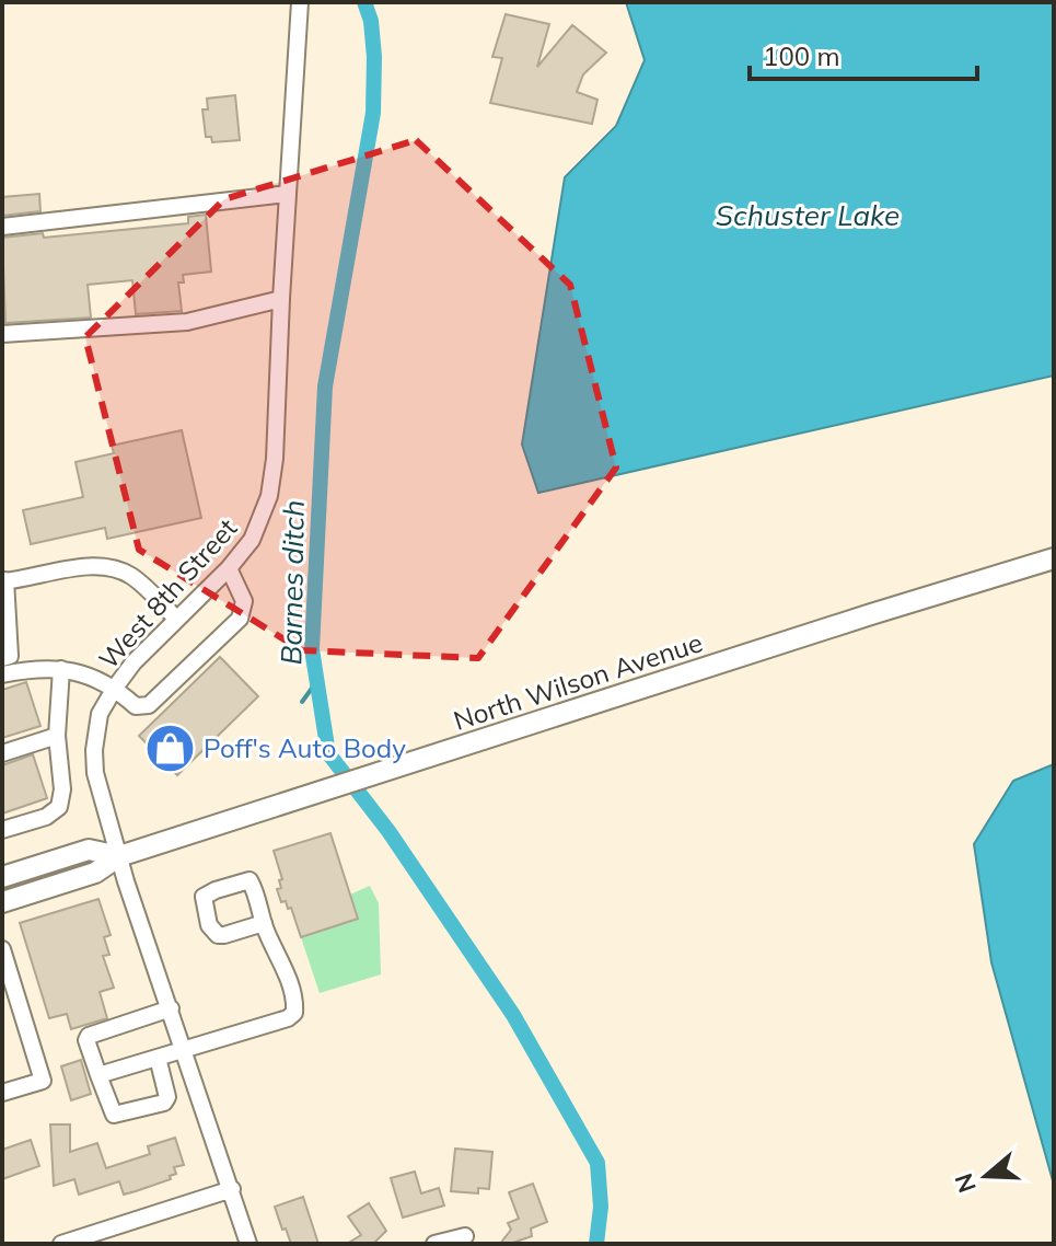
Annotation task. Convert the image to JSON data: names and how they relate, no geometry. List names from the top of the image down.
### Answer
{
  "streets": {
    "main road": ["North Wilson Avenue"],
    "street": ["West 8th Street"]
  },
  "crossings": [
    ["West 8th Street", "North Wilson Avenue"]
  ],
  "water": ["Schuster Lake", "Barnes ditch"],
  "places": {
    "shop": ["Poff's Auto Body"]
  },
  "scale_bar": "100 m",
  "north": "left"
}
